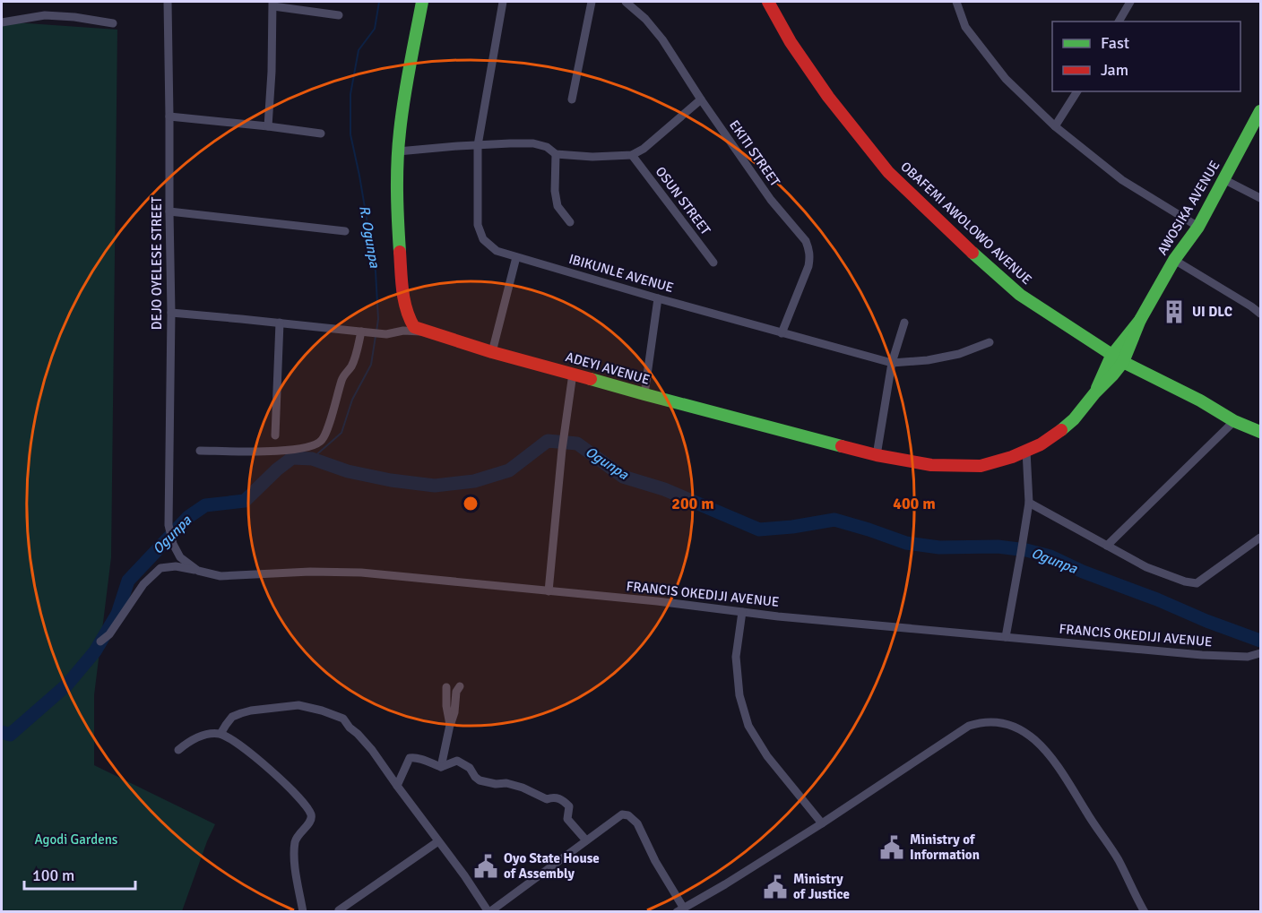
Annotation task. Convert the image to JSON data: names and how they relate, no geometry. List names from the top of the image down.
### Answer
{
  "streets": {
    "street": [
      "EKITI STREET",
      "OSUN STREET",
      "AWOSIKA AVENUE",
      "OBAFEMI AWOLOWO AVENUE",
      "DEJO OYELESE STREET",
      "IBIKUNLE AVENUE",
      "ADEYI AVENUE",
      "FRANCIS OKEDIJI AVENUE"
    ]
  },
  "crossings": [
    ["EKITI STREET", "IBIKUNLE AVENUE"],
    ["AWOSIKA AVENUE", "OBAFEMI AWOLOWO AVENUE"],
    ["AWOSIKA AVENUE", "ADEYI AVENUE"],
    ["OBAFEMI AWOLOWO AVENUE", "ADEYI AVENUE"],
    ["DEJO OYELESE STREET", "FRANCIS OKEDIJI AVENUE"]
  ],
  "water": ["R. Ogunpa", "Ogunpa"],
  "parks": ["Agodi Gardens"],
  "places": {
    "building": ["UI DLC"],
    "public building": ["Ministry of Information", "Oyo State House of Assembly", "Ministry of Justice"]
  },
  "legend": ["Fast", "Jam"],
  "scale_bar": "100 m",
  "rings": ["200 m", "400 m"]
}
